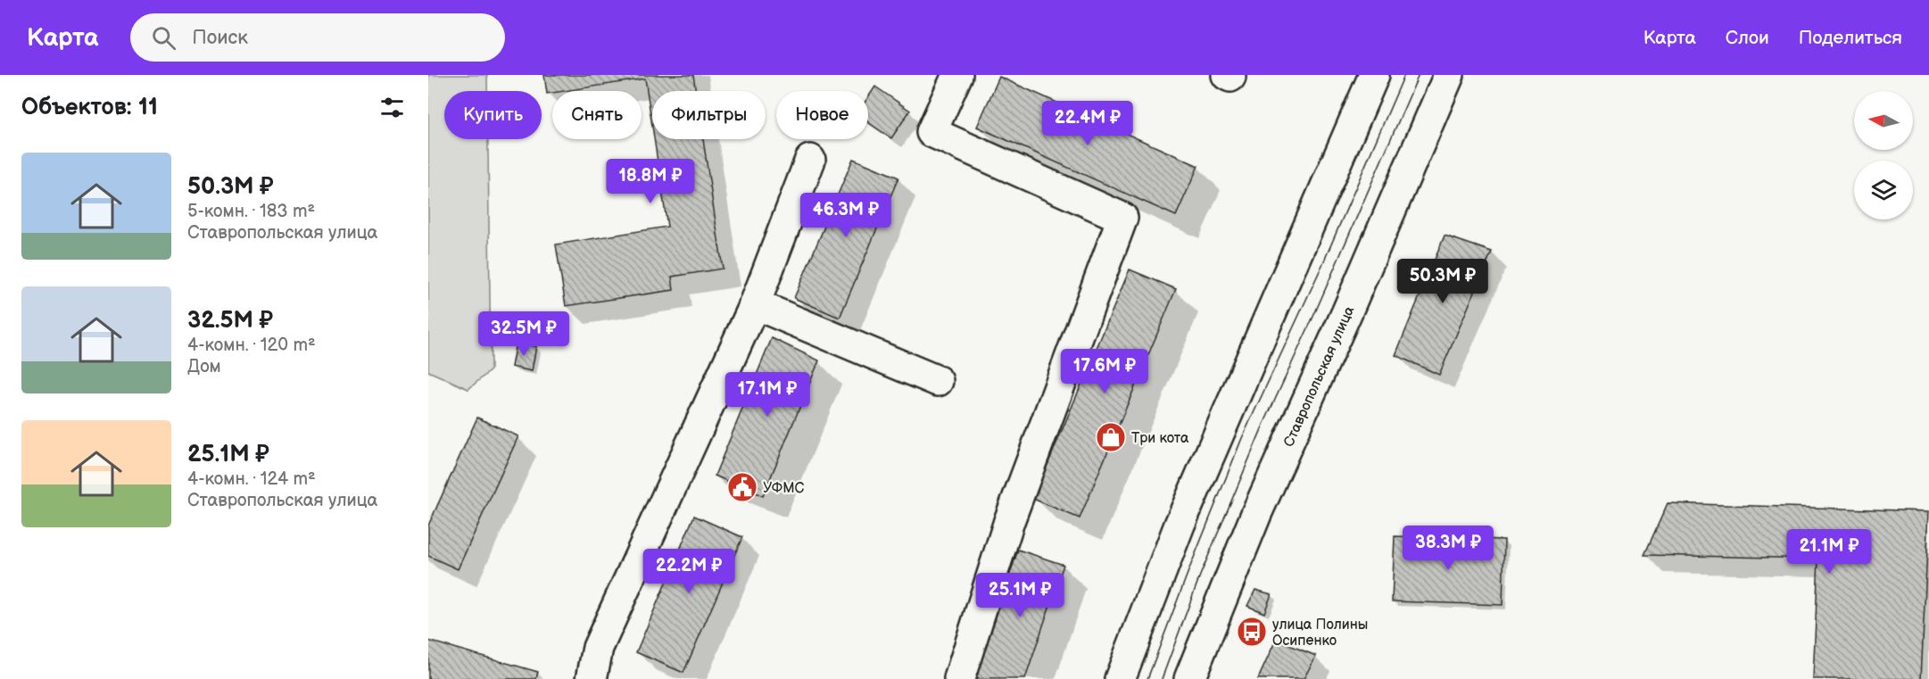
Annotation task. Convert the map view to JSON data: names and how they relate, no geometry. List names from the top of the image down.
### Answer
{
  "streets": {
    "main road": ["Ставропольская улица"]
  },
  "places": {
    "shop": ["Три кота"],
    "public building": ["УФМС"],
    "bus stop": ["улица Полины Осипенко"]
  },
  "north": "left",
  "page": {
    "header": "Карта",
    "search": "Поиск",
    "nav": ["Карта", "Слои", "Поделиться"],
    "heading": "Объектов: 11",
    "chip": [
      "Купить",
      "Снять",
      "Фильтры",
      "Новое"
    ],
    "price": [
      "22.4M ₽",
      "18.8M ₽",
      "46.3M ₽",
      "50.3M ₽",
      "32.5M ₽",
      "17.6M ₽",
      "17.1M ₽",
      "38.3M ₽",
      "21.1M ₽",
      "22.2M ₽",
      "25.1M ₽"
    ],
    "list": [
      {
        "name": "50.3M ₽",
        "note": "5-комн. · 183 m² · Ставропольская улица"
      },
      {
        "name": "32.5M ₽",
        "note": "4-комн. · 120 m² · Дом"
      },
      {
        "name": "25.1M ₽",
        "note": "4-комн. · 124 m² · Ставропольская улица"
      }
    ]
  }
}
